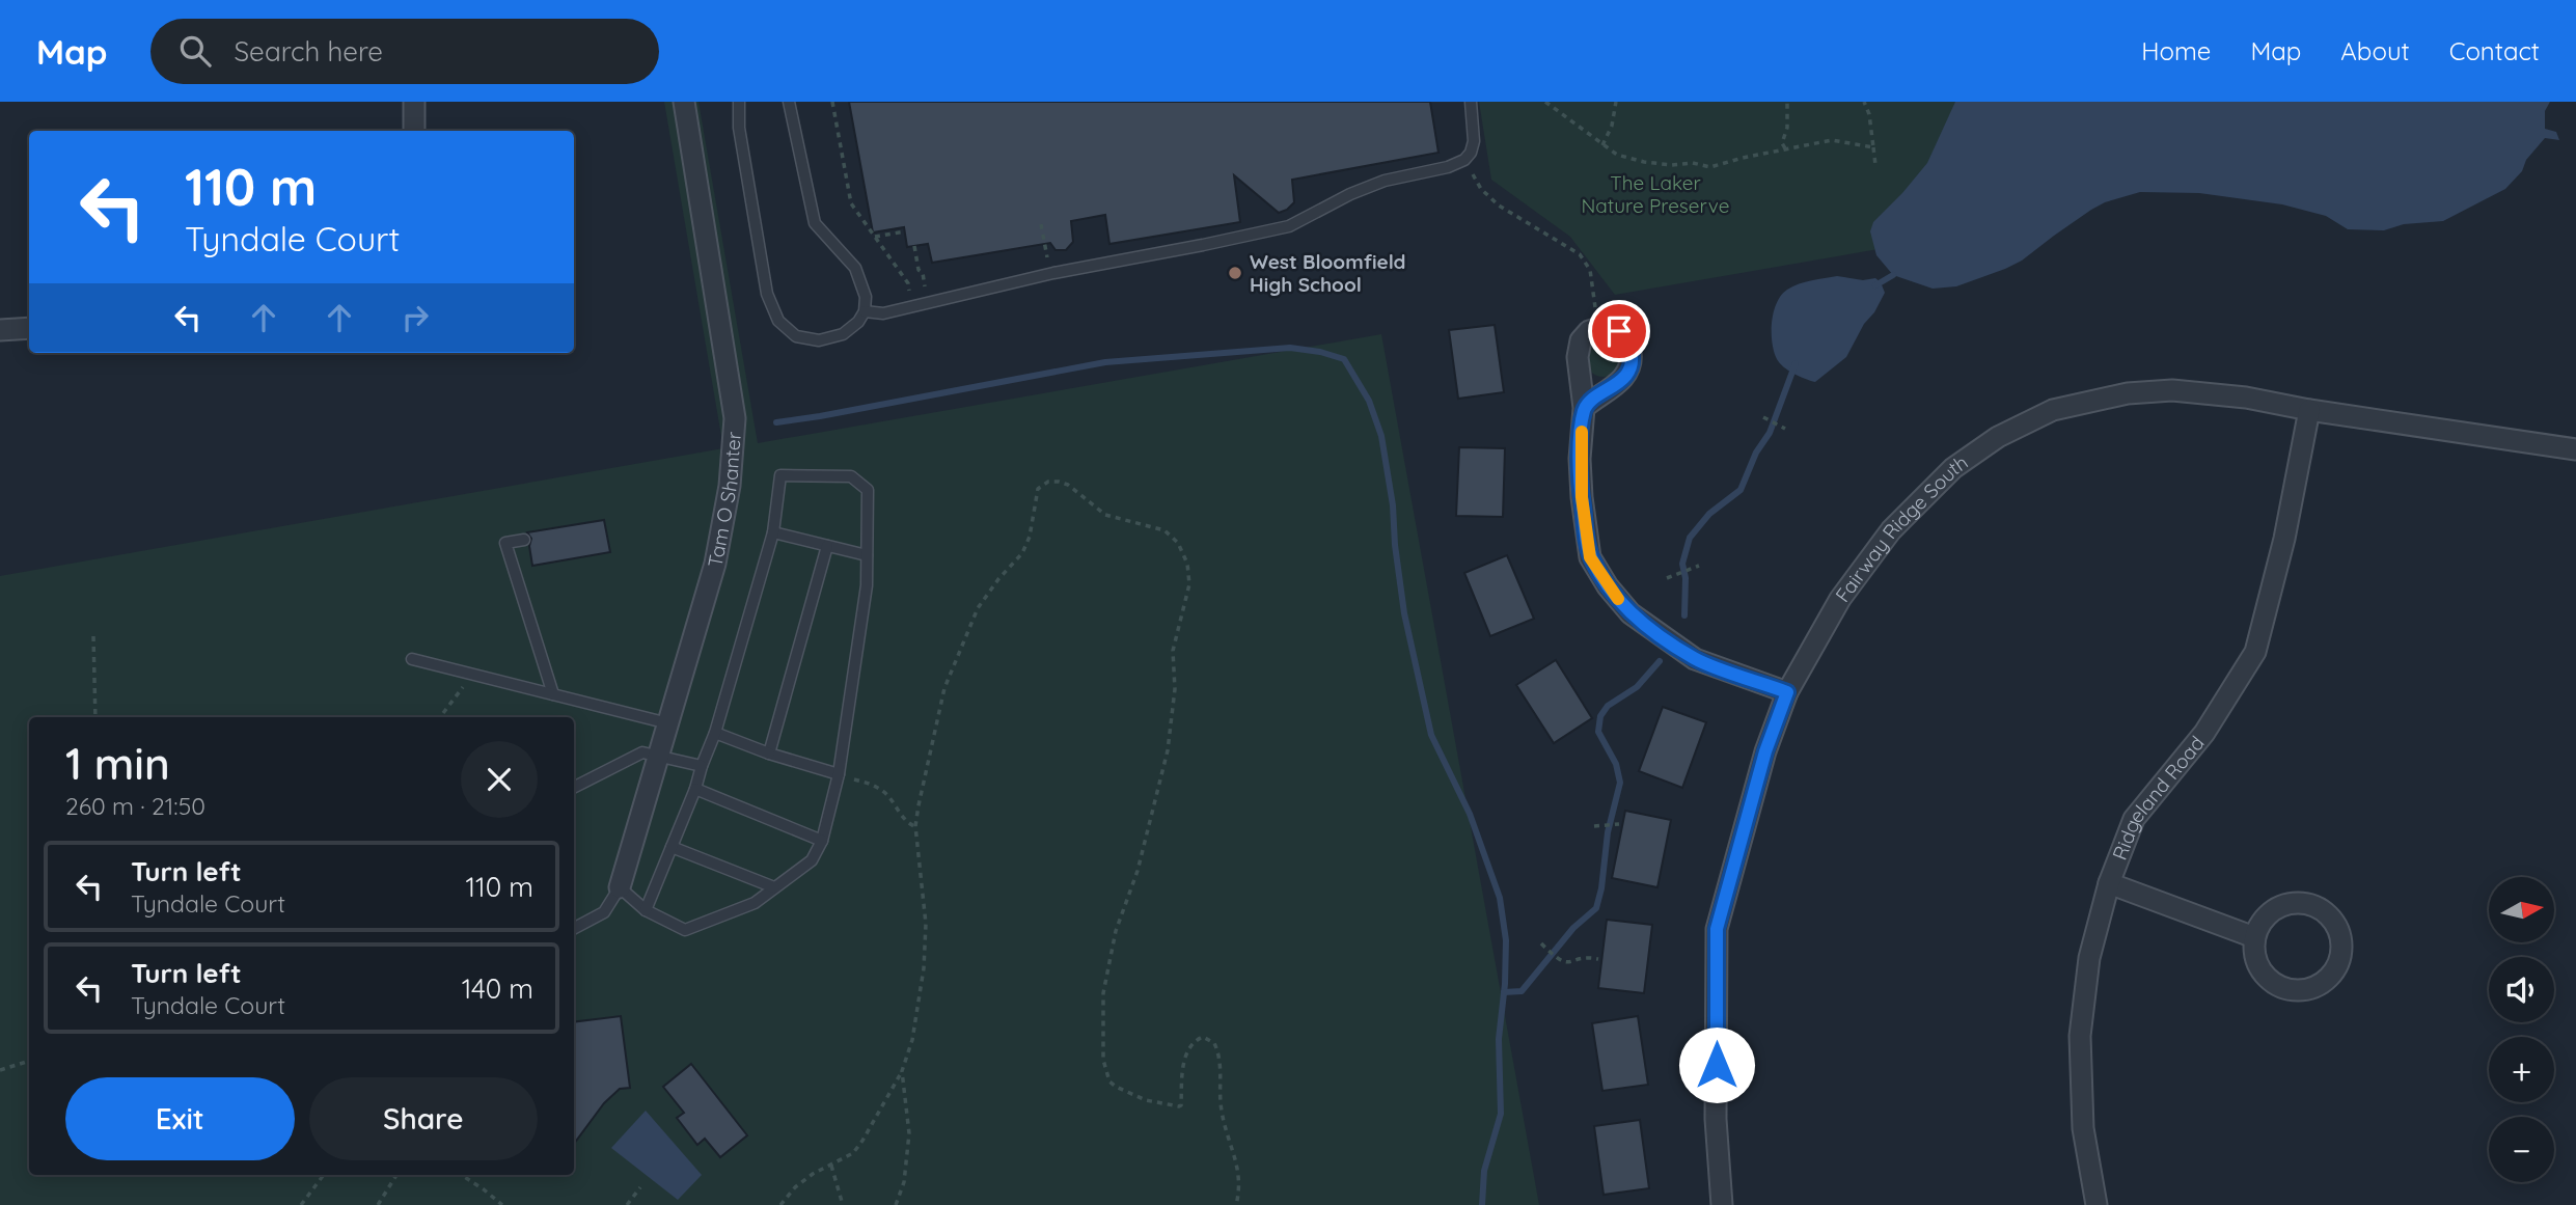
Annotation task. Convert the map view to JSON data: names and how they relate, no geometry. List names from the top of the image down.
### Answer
{
  "streets": {
    "street": ["Tam O Shanter", "Fairway Ridge South", "Ridgeland Road"]
  },
  "crossings": [
    ["Fairway Ridge South", "Ridgeland Road"]
  ],
  "parks": ["The Laker Nature Preserve"],
  "places": ["West Bloomfield High School"],
  "north": "right",
  "page": {
    "header": "Map",
    "search": "Search here",
    "nav": [
      "Home",
      "Map",
      "About",
      "Contact"
    ],
    "turn": ["110 m", "Tyndale Court"],
    "heading": ["1 min", "260 m · 21:50"],
    "list": [
      {
        "name": "Turn left",
        "note": "Tyndale Court",
        "value": "110 m"
      },
      {
        "name": "Turn left",
        "note": "Tyndale Court",
        "value": "140 m"
      }
    ],
    "map_buttons": ["+", "−"],
    "buttons": ["Exit", "Share"]
  }
}
